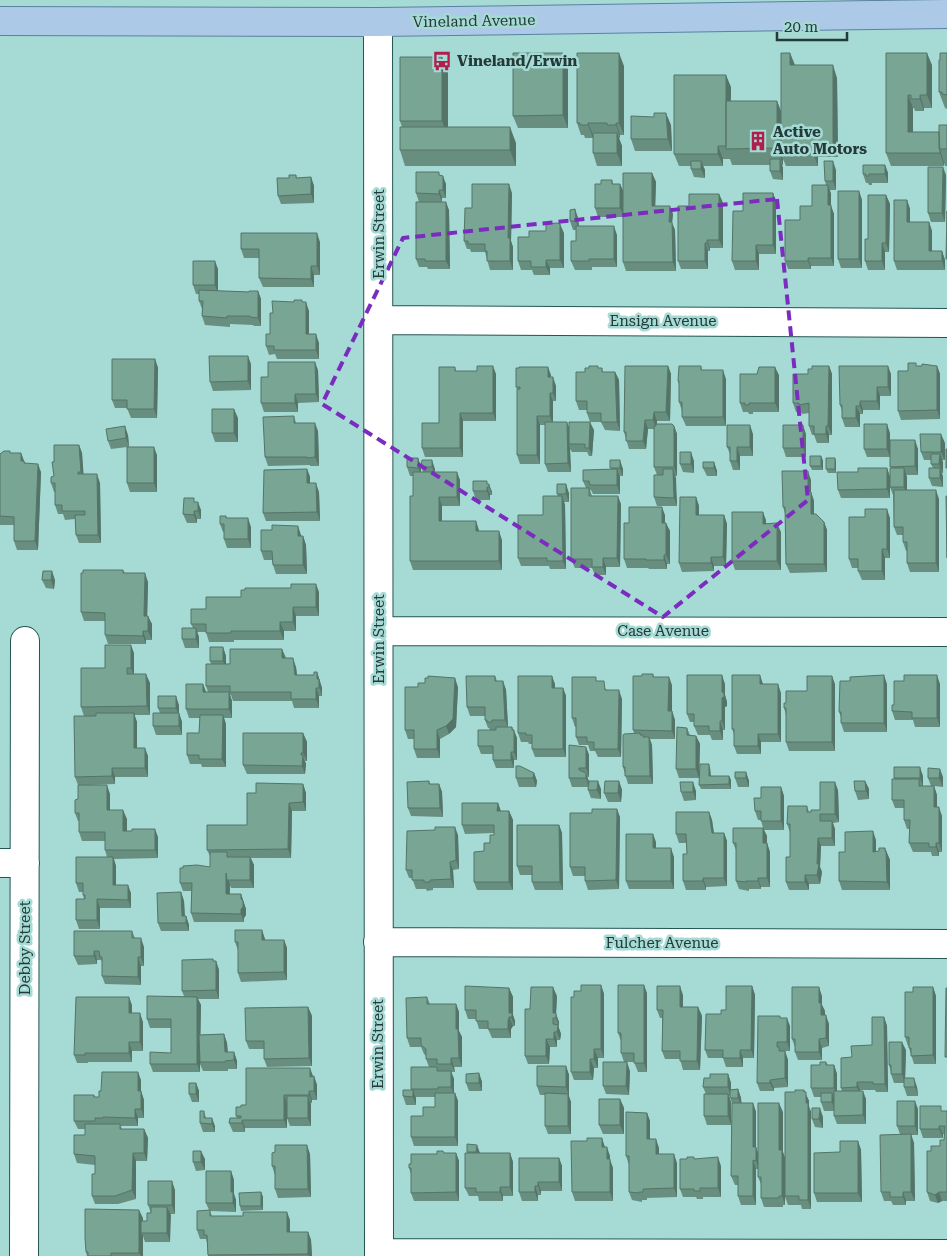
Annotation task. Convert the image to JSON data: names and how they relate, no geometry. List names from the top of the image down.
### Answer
{
  "streets": {
    "main road": ["Vineland Avenue"],
    "street": [
      "Erwin Street",
      "Ensign Avenue",
      "Case Avenue",
      "Fulcher Avenue",
      "Debby Street"
    ]
  },
  "crossings": [
    ["Vineland Avenue", "Erwin Street"],
    ["Erwin Street", "Ensign Avenue"],
    ["Erwin Street", "Case Avenue"],
    ["Erwin Street", "Fulcher Avenue"]
  ],
  "places": {
    "bus stop": ["Vineland/Erwin"],
    "building": ["Active Auto Motors"]
  },
  "scale_bar": "20 m"
}
